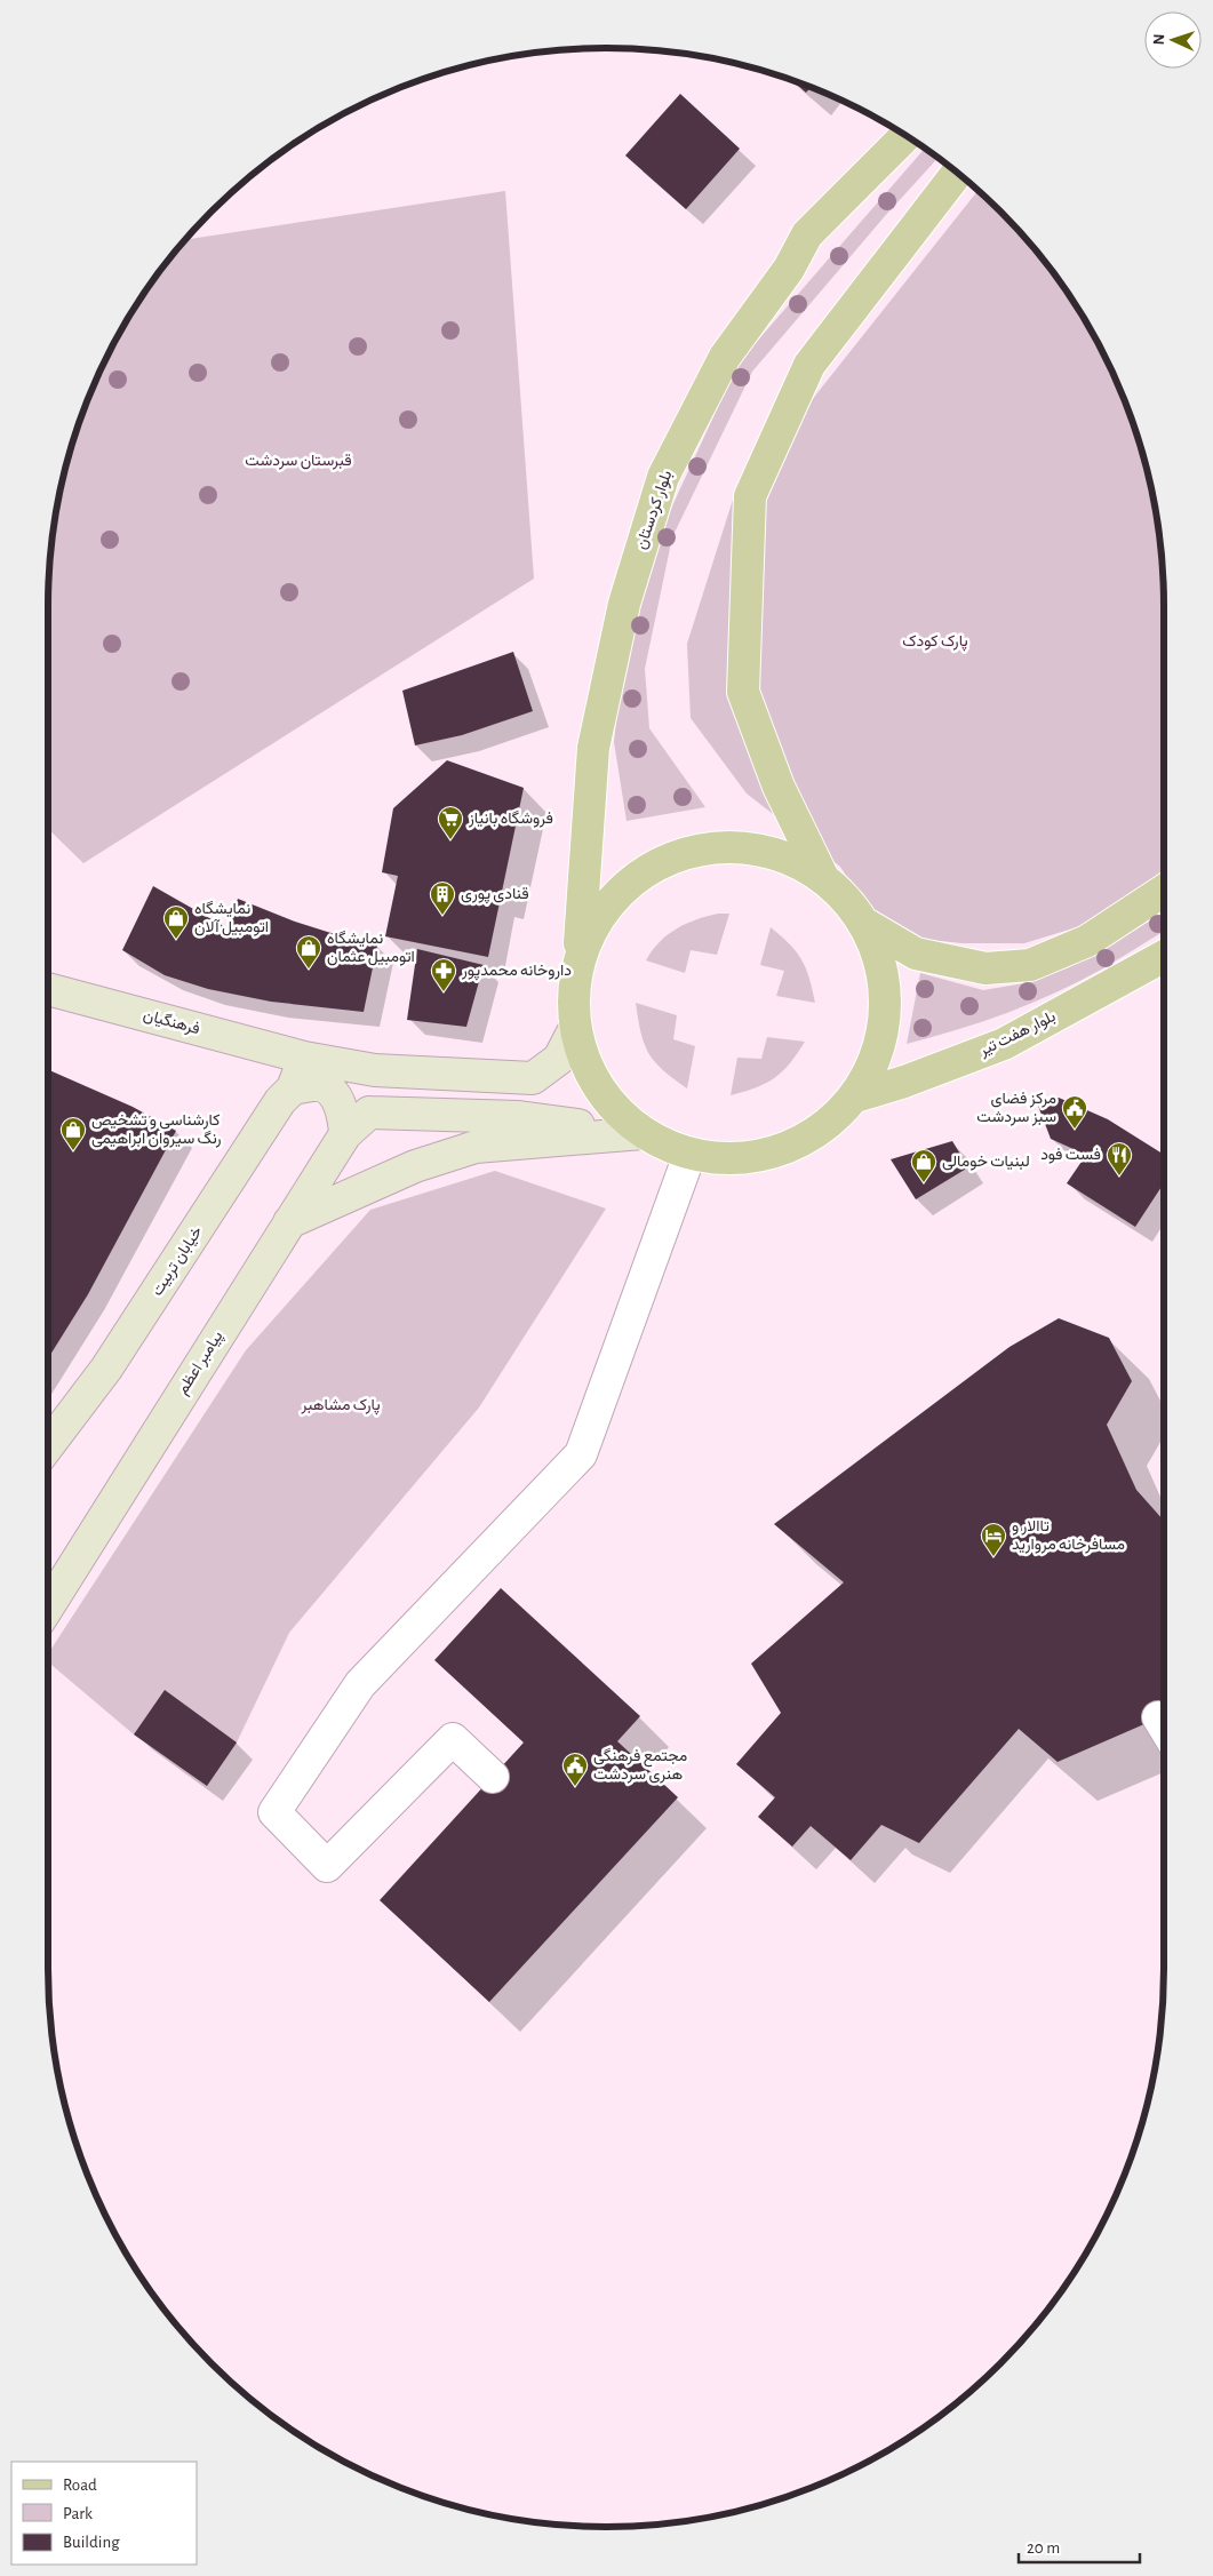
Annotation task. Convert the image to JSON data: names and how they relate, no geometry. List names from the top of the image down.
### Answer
{
  "streets": {
    "main road": [
      "بلوار کردستان",
      "فرهنگیان",
      "بلوار هفت تیر",
      "خیابان تربیت",
      "پیامبر اعظم"
    ]
  },
  "crossings": [
    ["فرهنگیان", "خیابان تربیت"]
  ],
  "parks": ["قبرستان سردشت", "پارک کودک", "پارک مشاهبر"],
  "places": {
    "supermarket": ["فروشگاه بانیاز"],
    "building": ["قنادی پوری"],
    "shop": [
      "نمایشگاه اتومبیل آلان",
      "نمایشگاه اتومبیل عثمان",
      "کارشناسی و تشخیص رنگ سیروان ابراهیمی",
      "لبنیات خومالی"
    ],
    "pharmacy": ["داروخانه محمدپور"],
    "public building": ["مرکز فضای سبز سردشت", "مجتمع فرهنگی هنری سردشت"],
    "restaurant": ["فست فود"],
    "hotel": ["تاالار و مسافرخانه مروارید"]
  },
  "legend": ["Road", "Park", "Building"],
  "scale_bar": "20 m",
  "north": "left"
}
